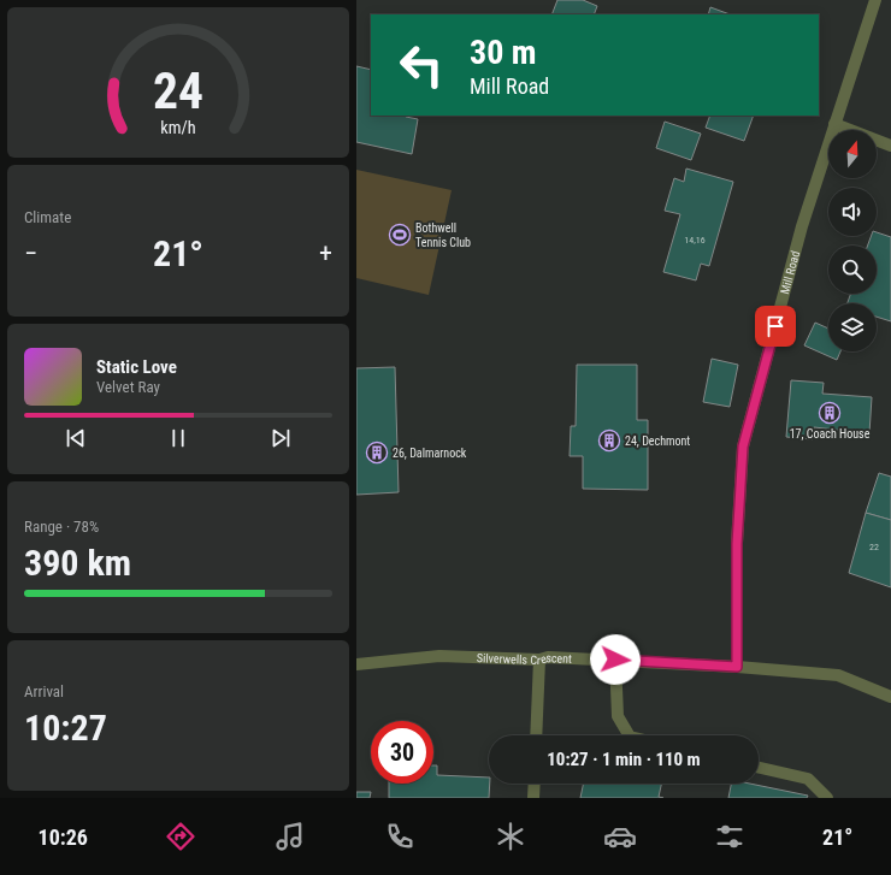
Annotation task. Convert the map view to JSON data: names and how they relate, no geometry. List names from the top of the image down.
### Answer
{
  "streets": {
    "street": ["Mill Road", "Silverwells Crescent"]
  },
  "crossings": [
    ["Mill Road", "Silverwells Crescent"]
  ],
  "places": {
    "sports": ["Bothwell Tennis Club"],
    "building": ["17, Coach House", "24, Dechmont", "26, Dalmarnock"]
  },
  "house_numbers": ["14,16", "22"],
  "north": "top",
  "page": {
    "turn": ["30 m", "Mill Road"],
    "tile": [
      "Climate",
      ["Range · 78%", "390 km"],
      ["Arrival", "10:27"]
    ],
    "heat": ["−", "21°", "+"],
    "song": ["Static Love", "Velvet Ray"],
    "limit": "30",
    "trip": "10:27 · 1 min · 110 m",
    "tabs": ["10:26", "21°"],
    "gauge": ["24", "km/h"]
  }
}
